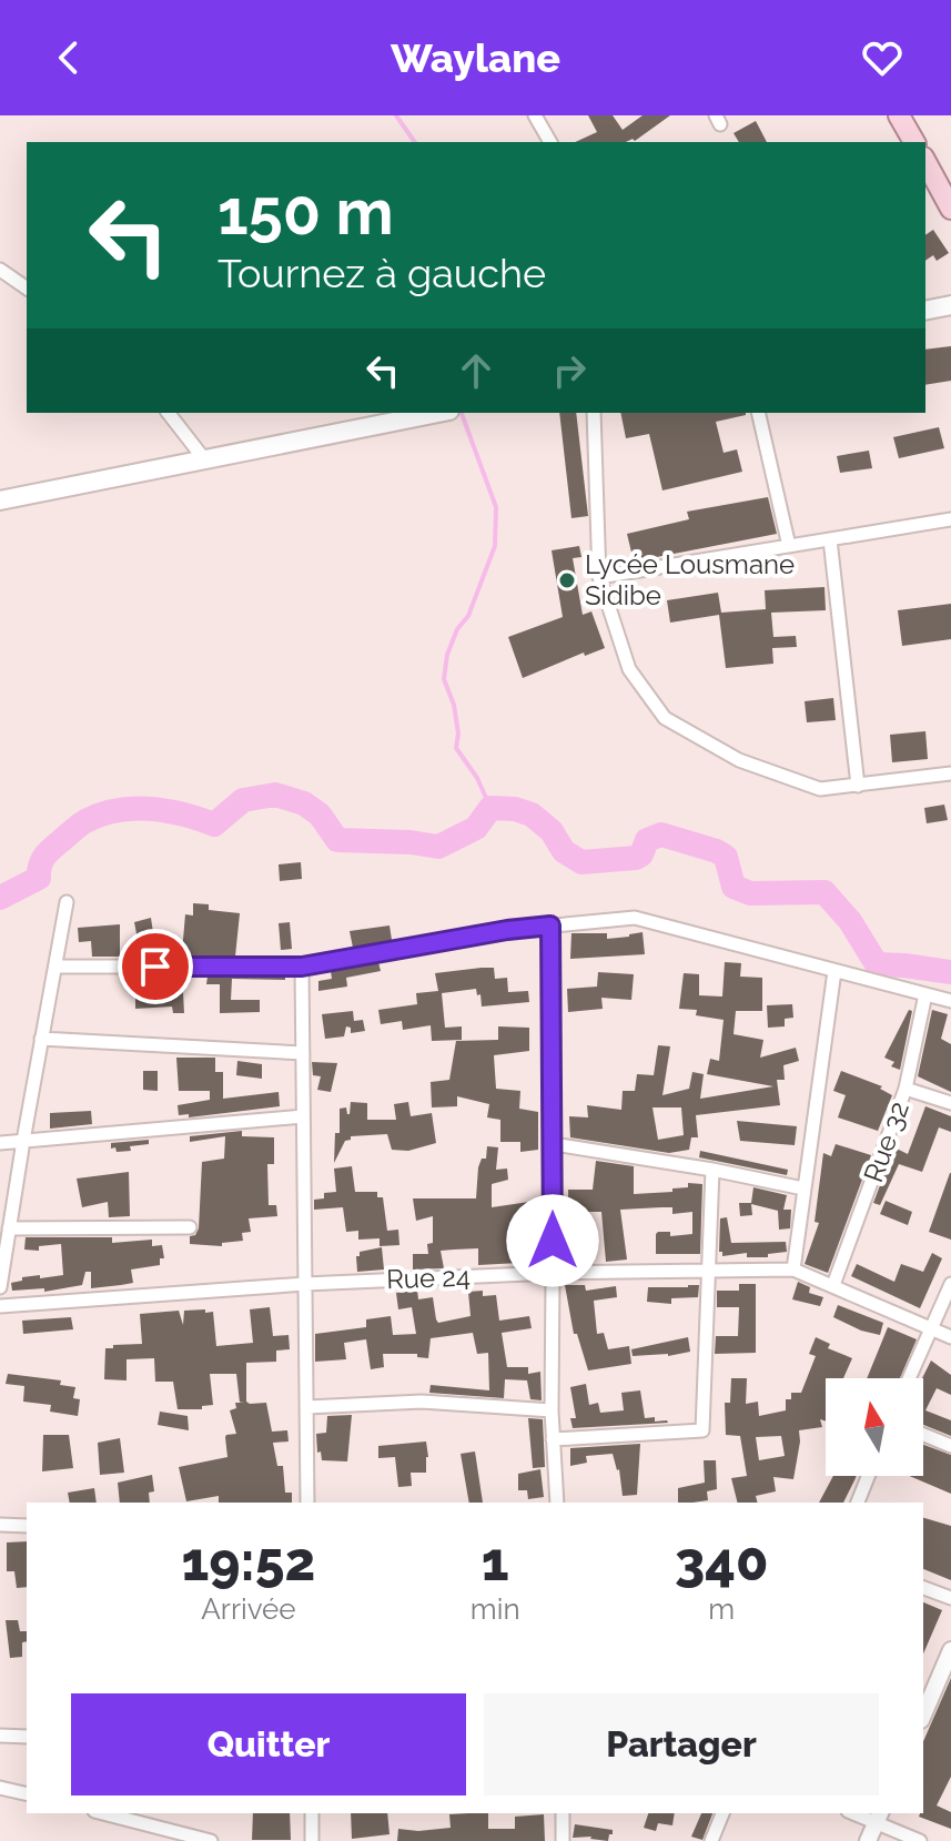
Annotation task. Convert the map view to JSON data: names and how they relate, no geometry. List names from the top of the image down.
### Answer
{
  "streets": {
    "street": ["Rue 32", "Rue 24"]
  },
  "crossings": [
    ["Rue 32", "Rue 24"]
  ],
  "places": ["Lycée Lousmane Sidibe"],
  "north": "top",
  "page": {
    "header": "Waylane",
    "turn": ["150 m", "Tournez à gauche"],
    "eta": [
      "19:52",
      "Arrivée",
      "1",
      "min",
      "340",
      "m"
    ],
    "buttons": ["Quitter", "Partager"]
  }
}
